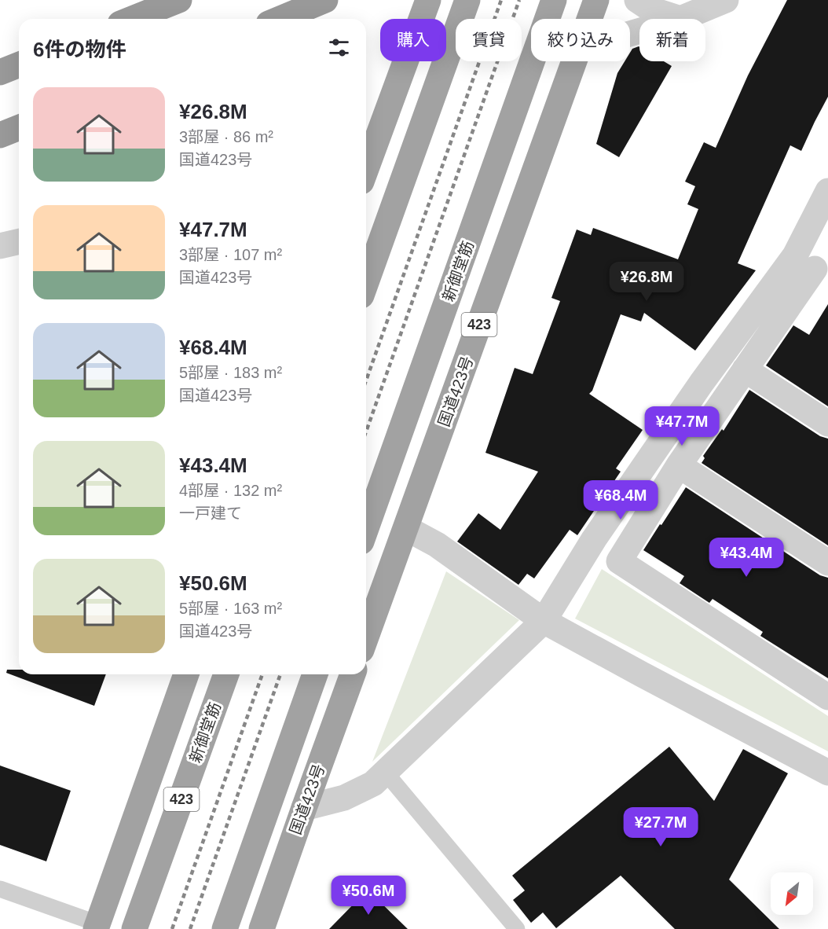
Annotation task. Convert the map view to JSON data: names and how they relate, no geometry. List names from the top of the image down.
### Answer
{
  "streets": {
    "highway": ["新御堂筋", "423", "国道423号"]
  },
  "north": "bottom left",
  "page": {
    "chip": [
      "購入",
      "賃貸",
      "絞り込み",
      "新着"
    ],
    "heading": "6件の物件",
    "list": [
      {
        "name": "¥26.8M",
        "note": "3部屋 · 86 m² · 国道423号"
      },
      {
        "name": "¥47.7M",
        "note": "3部屋 · 107 m² · 国道423号"
      },
      {
        "name": "¥68.4M",
        "note": "5部屋 · 183 m² · 国道423号"
      },
      {
        "name": "¥43.4M",
        "note": "4部屋 · 132 m² · 一戸建て"
      },
      {
        "name": "¥50.6M",
        "note": "5部屋 · 163 m² · 国道423号"
      }
    ],
    "price": [
      "¥26.8M",
      "¥47.7M",
      "¥68.4M",
      "¥43.4M",
      "¥27.7M",
      "¥50.6M"
    ]
  }
}
